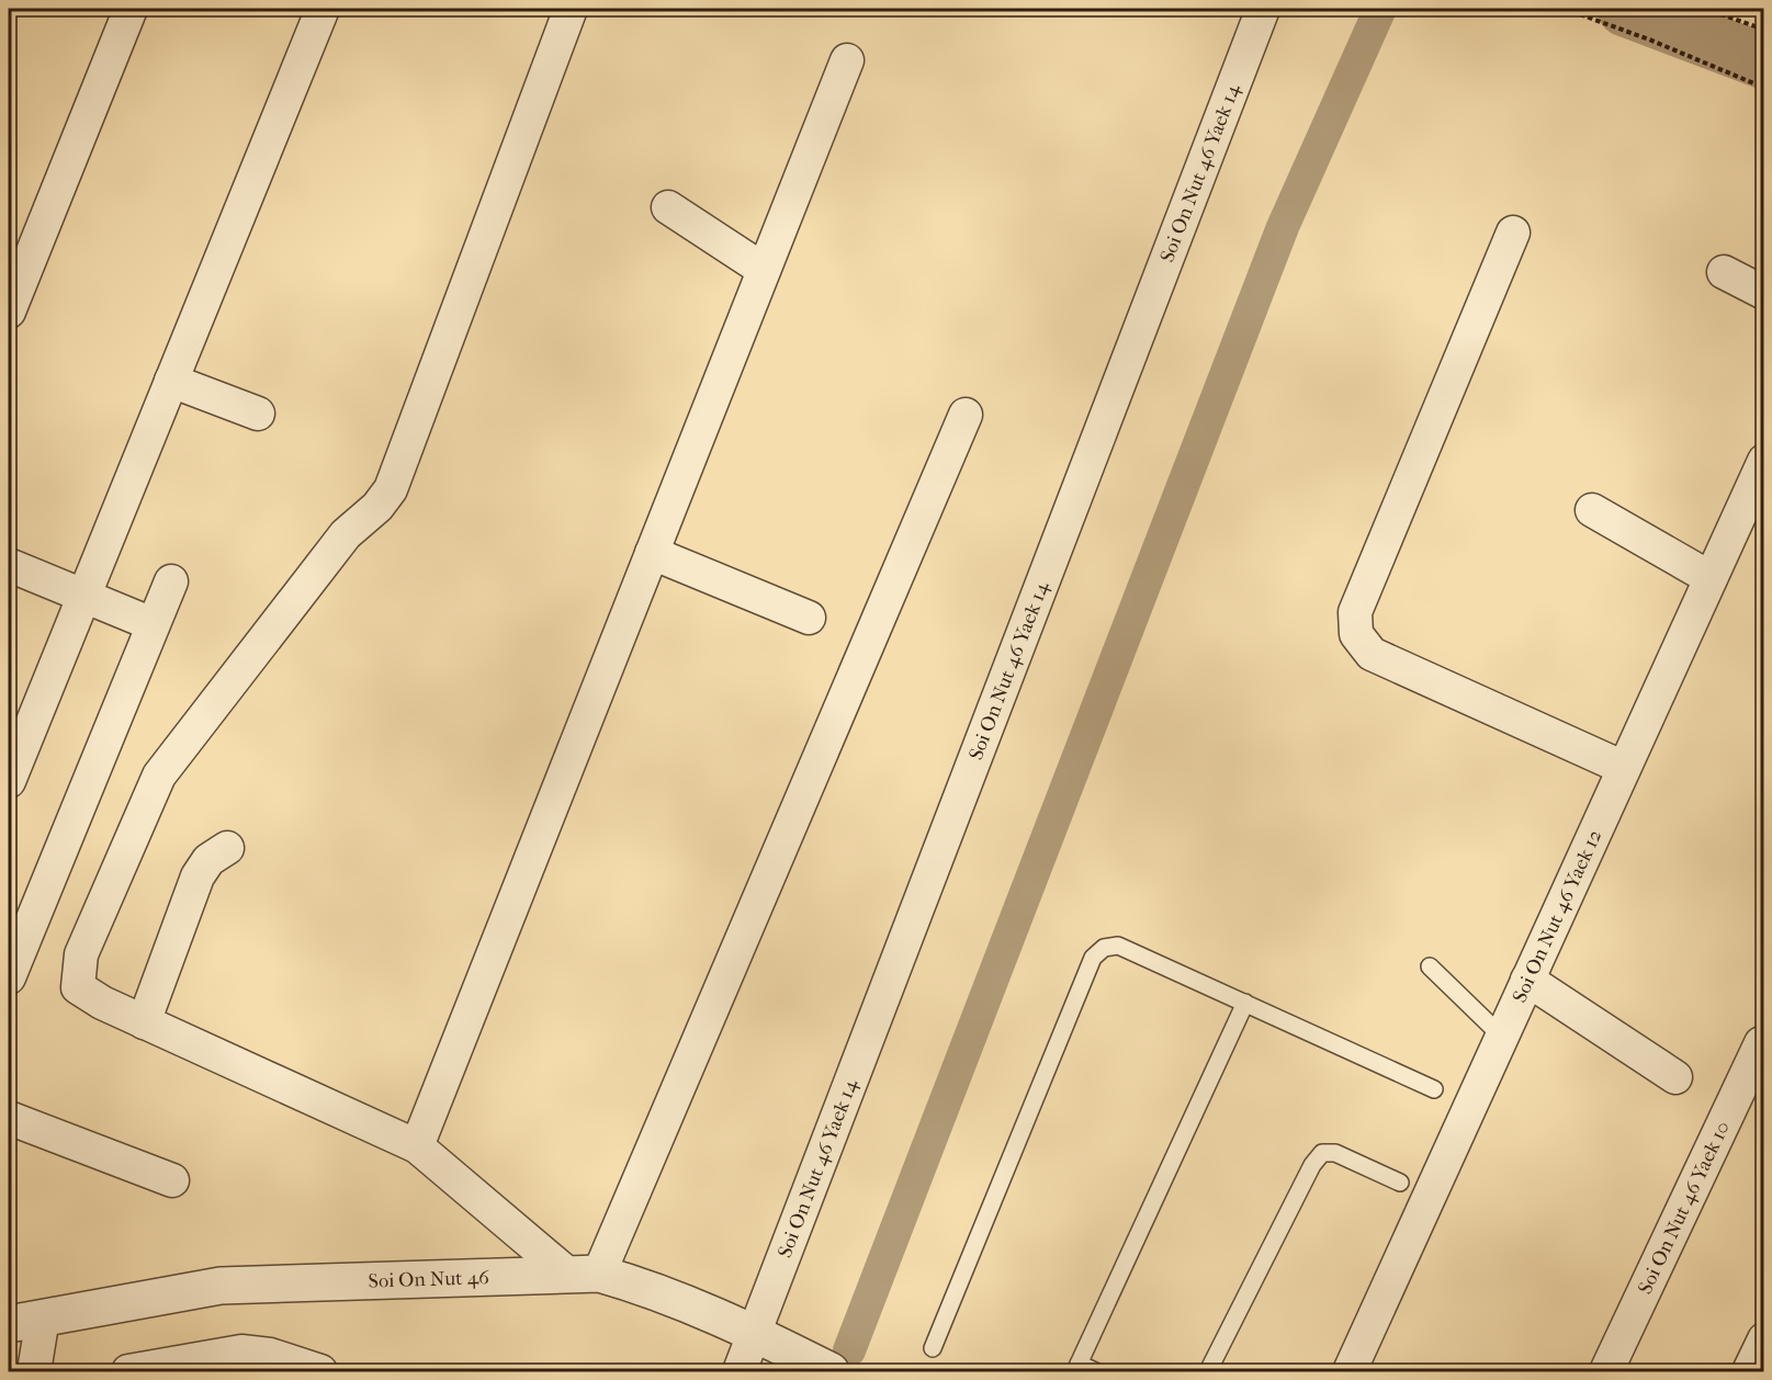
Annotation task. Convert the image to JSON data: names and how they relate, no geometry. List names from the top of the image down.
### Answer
{
  "streets": {
    "street": [
      "Soi On Nut 46 Yaek 14",
      "Soi On Nut 46 Yaek 12",
      "Soi On Nut 46 Yaek 10",
      "Soi On Nut 46"
    ]
  },
  "crossings": [
    ["Soi On Nut 46 Yaek 14", "Soi On Nut 46"]
  ]
}
